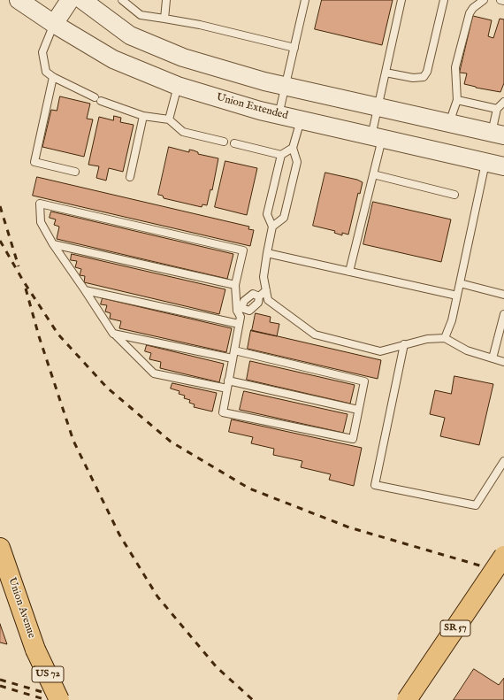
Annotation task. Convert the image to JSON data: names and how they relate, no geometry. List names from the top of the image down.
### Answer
{
  "streets": {
    "main road": ["Union Avenue", "SR 57", "US 72"],
    "street": ["Union Extended"]
  }
}
